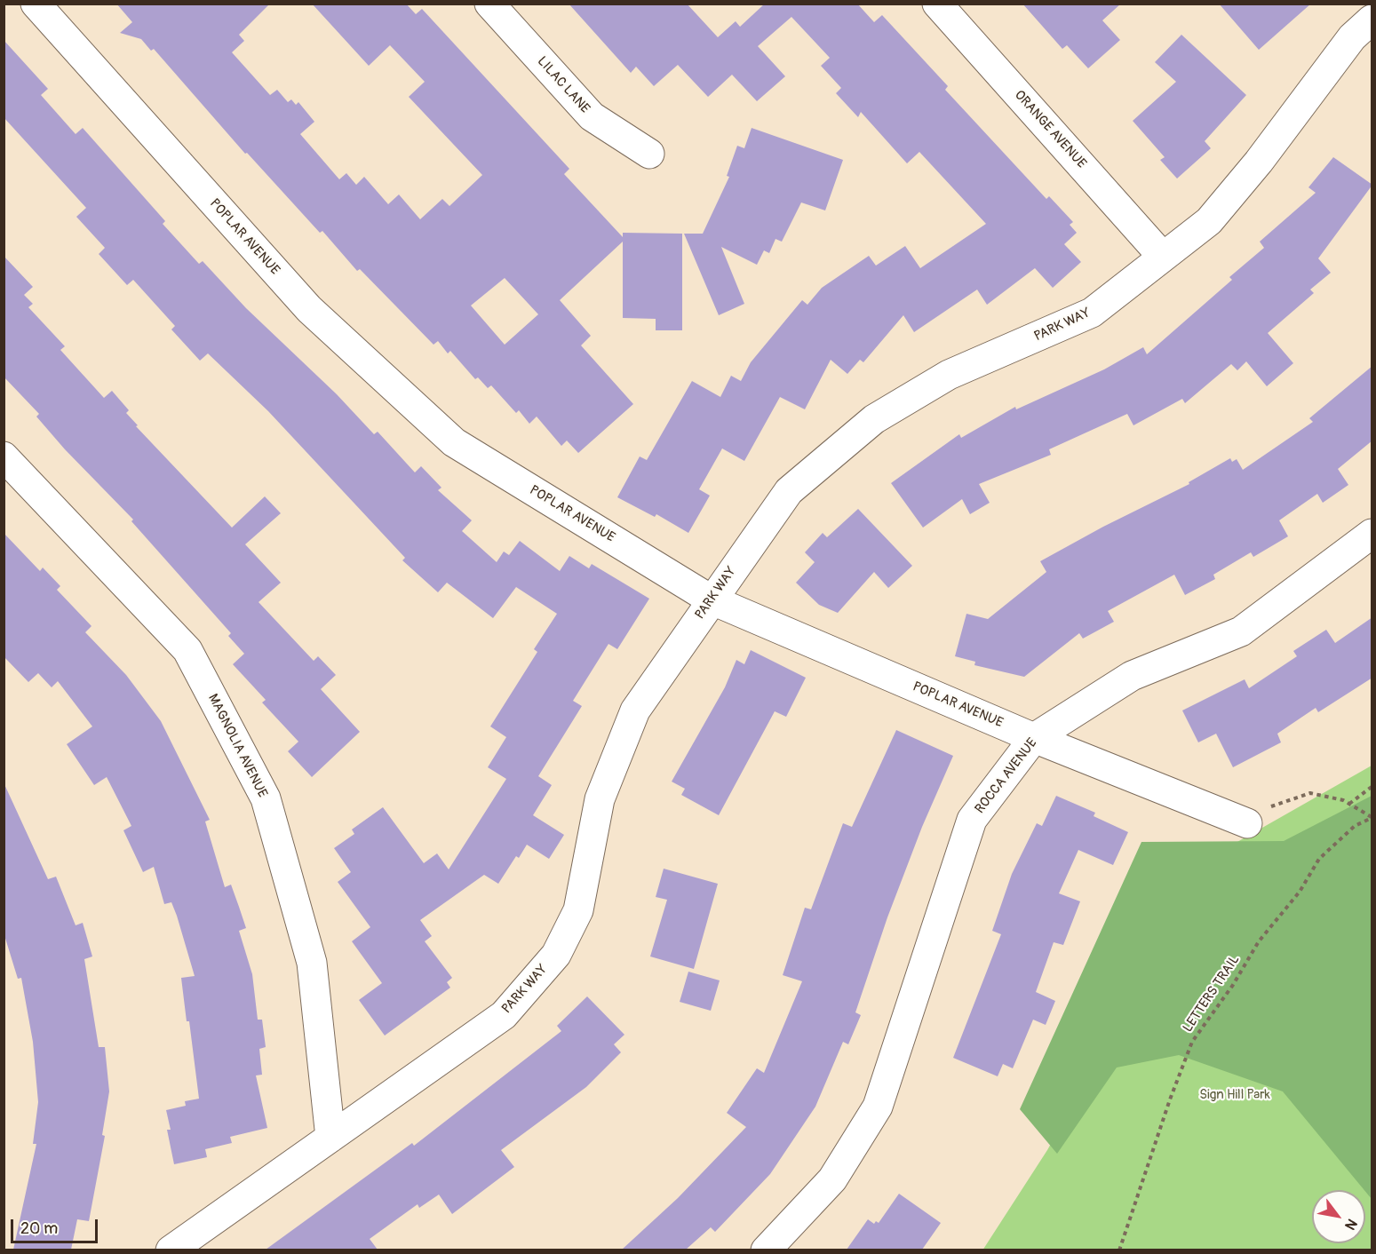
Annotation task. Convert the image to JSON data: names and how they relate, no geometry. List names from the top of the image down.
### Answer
{
  "streets": {
    "street": [
      "LILAC LANE",
      "ORANGE AVENUE",
      "POPLAR AVENUE",
      "PARK WAY",
      "MAGNOLIA AVENUE",
      "ROCCA AVENUE"
    ],
    "path": ["LETTERS TRAIL"]
  },
  "crossings": [
    ["ORANGE AVENUE", "PARK WAY"],
    ["POPLAR AVENUE", "PARK WAY"],
    ["POPLAR AVENUE", "ROCCA AVENUE"],
    ["PARK WAY", "MAGNOLIA AVENUE"]
  ],
  "parks": ["Sign Hill Park"],
  "scale_bar": "20 m",
  "north": "bottom right"
}
